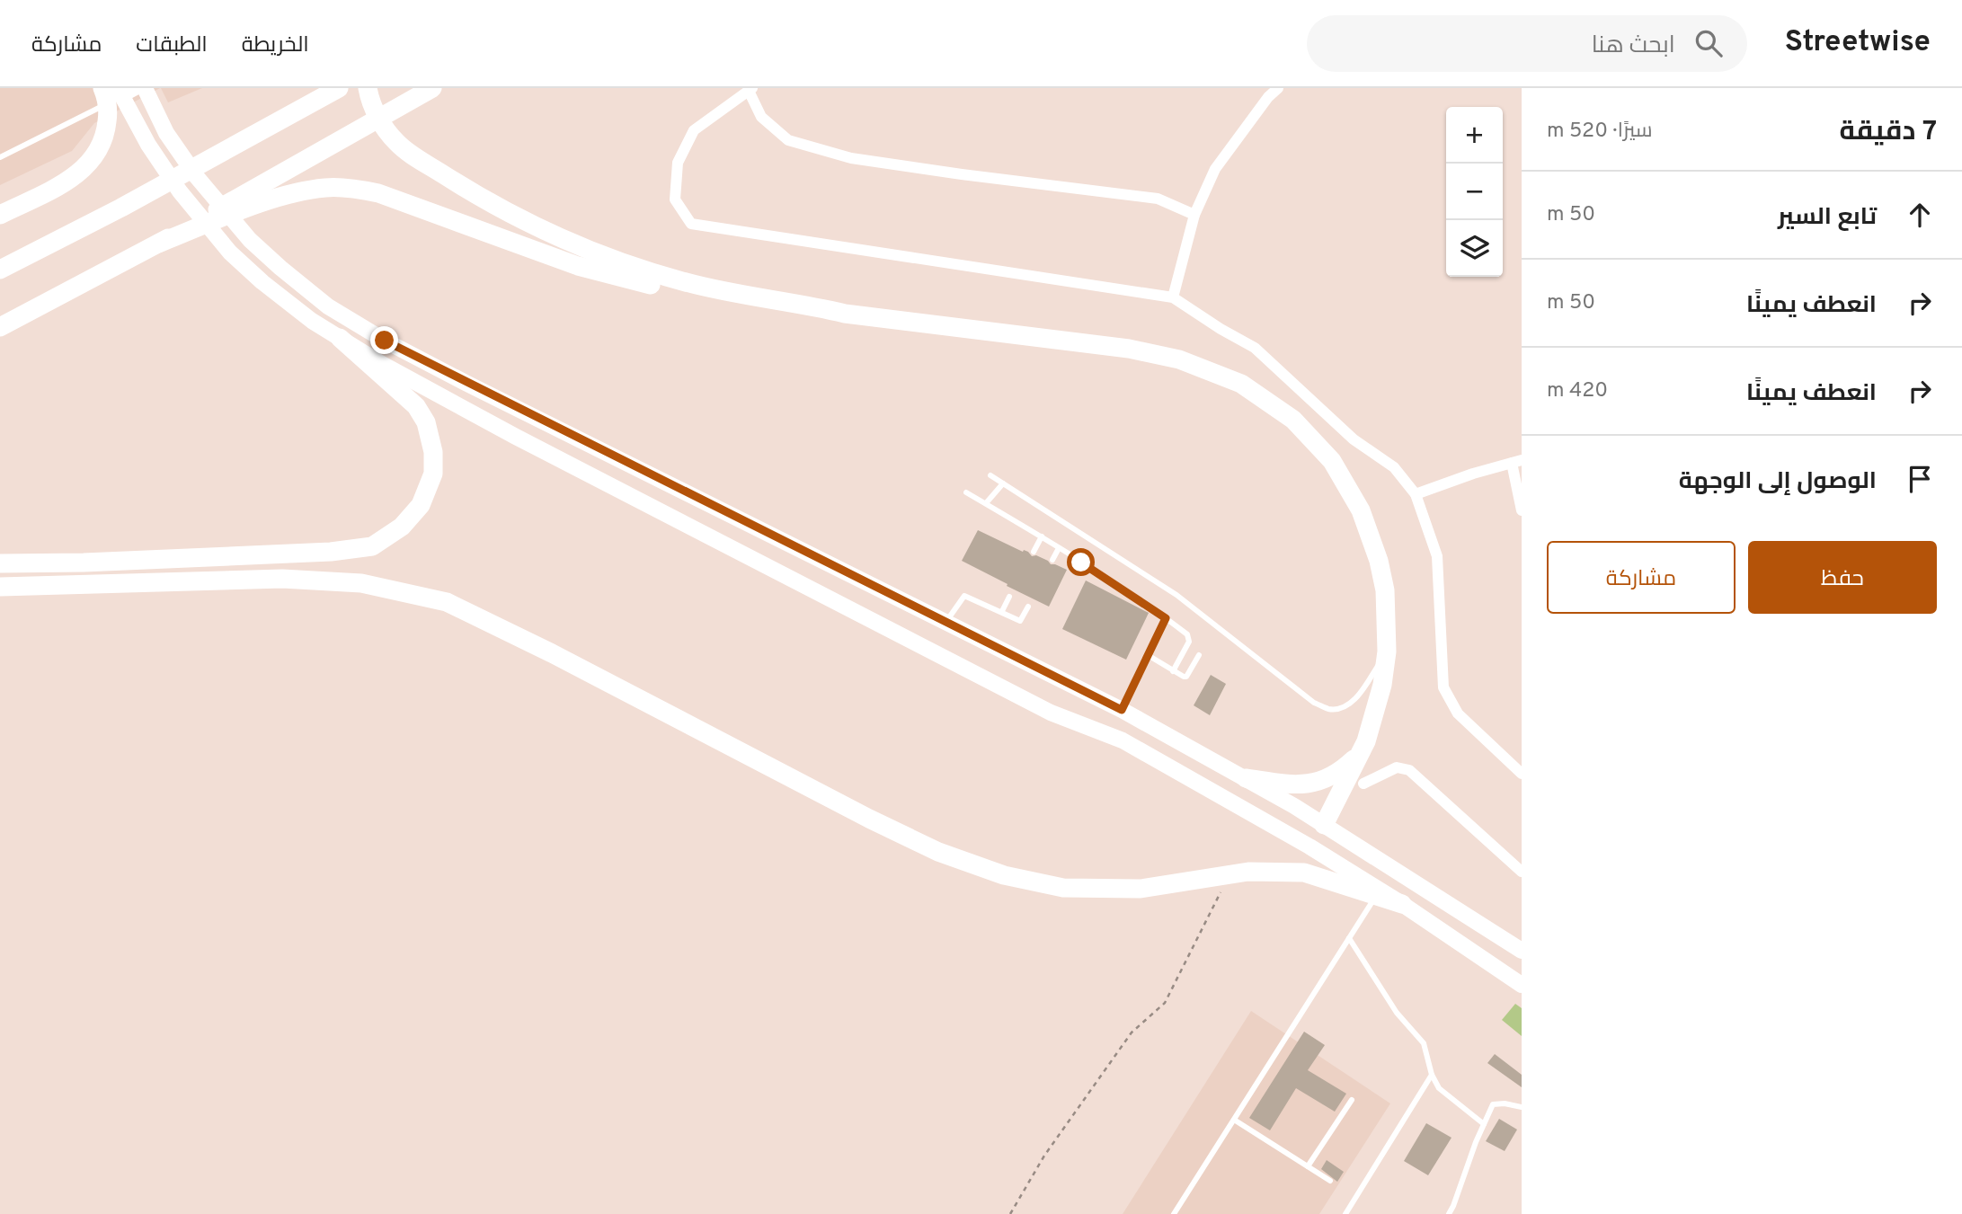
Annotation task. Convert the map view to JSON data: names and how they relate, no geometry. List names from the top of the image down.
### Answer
{
  "page": {
    "header": "Streetwise",
    "search": "ابحث هنا",
    "nav": ["الخريطة", "الطبقات", "مشاركة"],
    "heading": ["7 دقيقة", "سيرًا · 520 m"],
    "map_buttons": ["+", "−"],
    "list": [
      ["تابع السير", "50 m"],
      ["انعطف يمينًا", "50 m"],
      ["انعطف يمينًا", "420 m"],
      "الوصول إلى الوجهة"
    ],
    "buttons": ["حفظ", "مشاركة"]
  }
}
